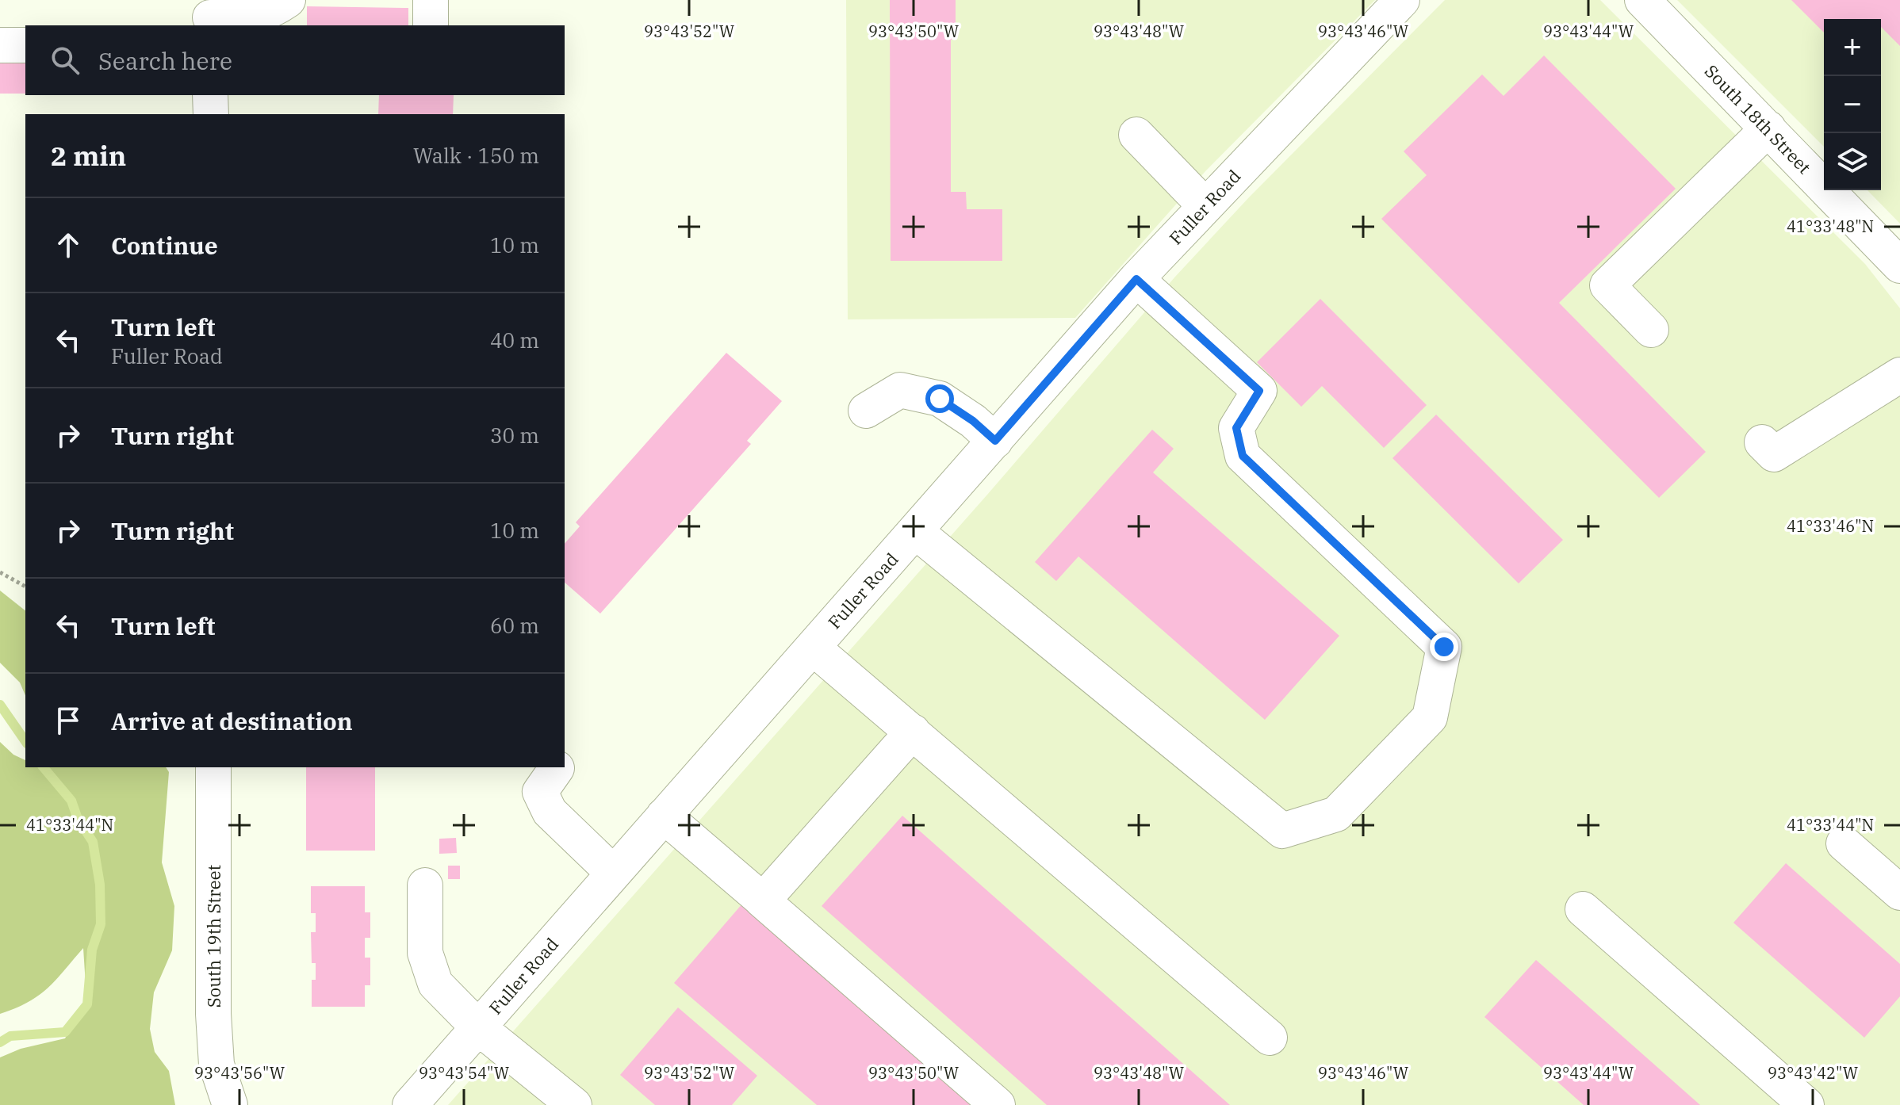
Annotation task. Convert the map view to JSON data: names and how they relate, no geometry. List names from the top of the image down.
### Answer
{
  "streets": {
    "street": ["South 18th Street", "Fuller Road", "South 19th Street"]
  },
  "page": {
    "map_buttons": ["+", "−"],
    "search": "Search here",
    "heading": ["2 min", "Walk · 150 m"],
    "list": [
      ["Continue", "10 m"],
      ["Turn left", "Fuller Road", "40 m"],
      ["Turn right", "30 m"],
      ["Turn right", "10 m"],
      ["Turn left", "60 m"],
      "Arrive at destination"
    ]
  },
  "coordinates": [
    "93°43'52\"W",
    "93°43'50\"W",
    "93°43'48\"W",
    "93°43'46\"W",
    "93°43'44\"W",
    "41°33'48\"N",
    "41°33'46\"N",
    "41°33'44\"N",
    "93°43'56\"W",
    "93°43'54\"W",
    "93°43'42\"W"
  ]
}
